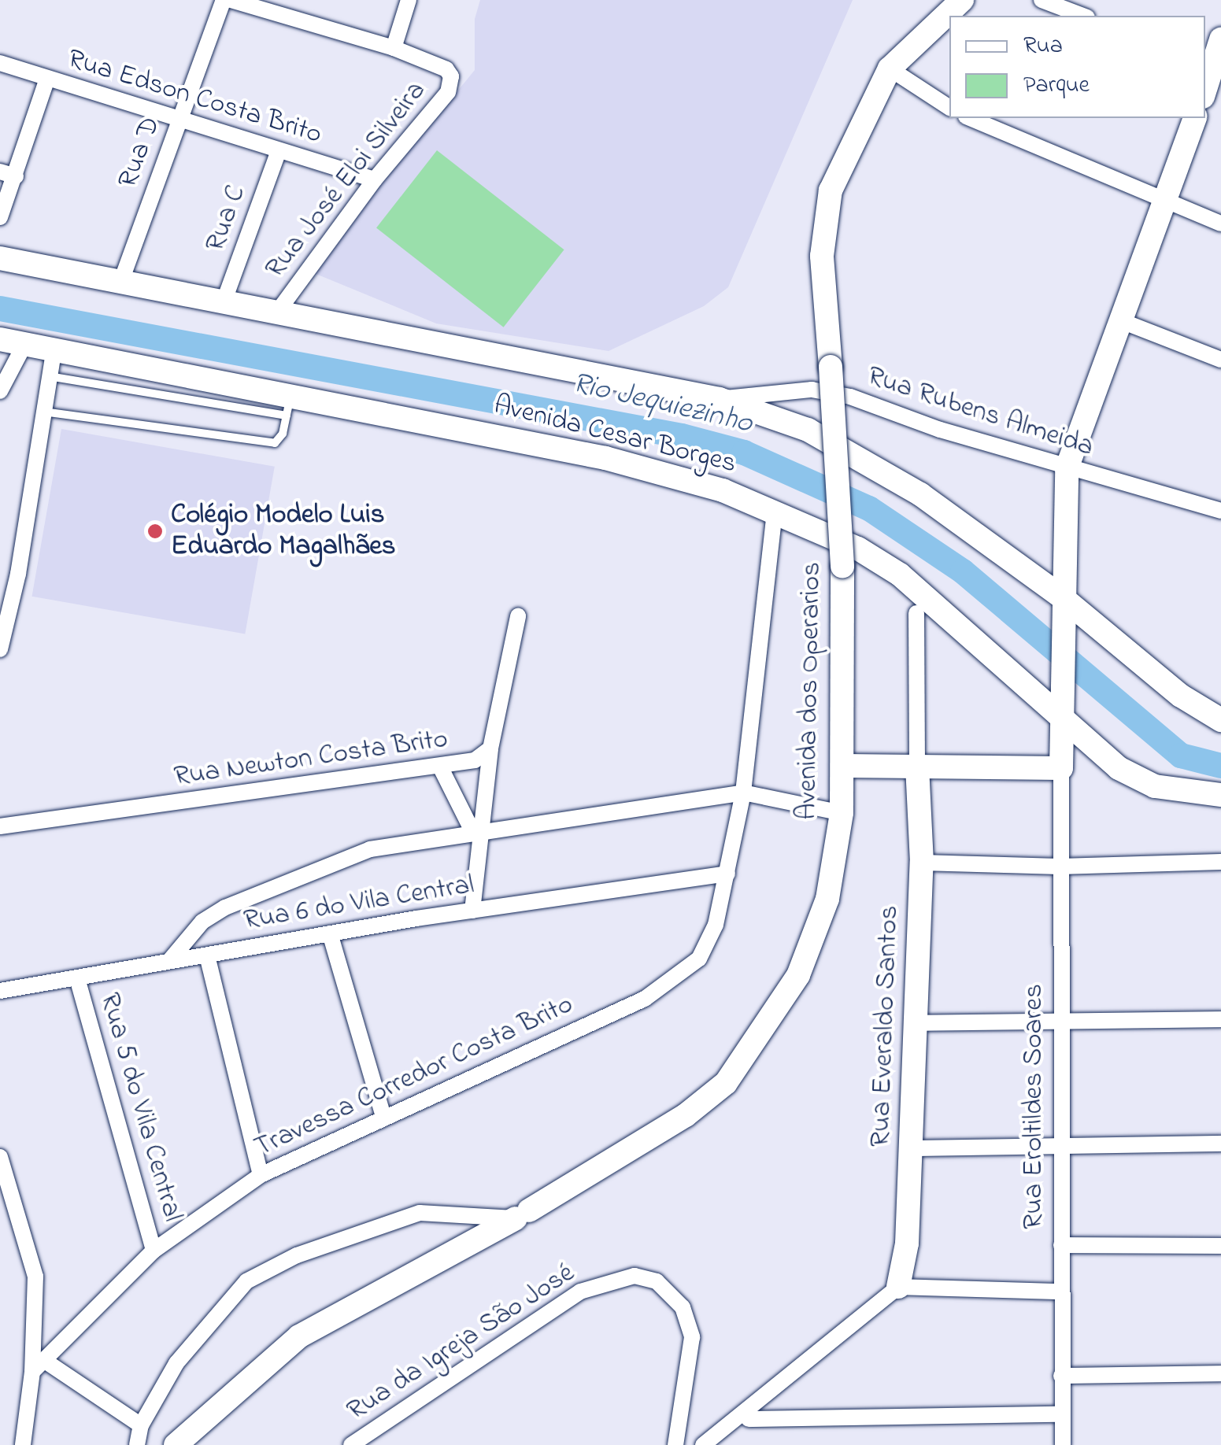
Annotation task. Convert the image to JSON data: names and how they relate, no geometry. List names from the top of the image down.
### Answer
{
  "streets": {
    "main road": ["Avenida Cesar Borges", "Avenida dos Operarios", "Rua Everaldo Santos"],
    "street": [
      "Rua Edson Costa Brito",
      "Rua D",
      "Rua José Eloi Silveira",
      "Rua C",
      "Rua Rubens Almeida",
      "Rua Newton Costa Brito",
      "Rua 6 do Vila Central",
      "Travessa Corredor Costa Brito",
      "Rua Eroltildes Soares",
      "Rua 5 do Vila Central",
      "Rua da Igreja São José"
    ]
  },
  "crossings": [
    ["Rua Edson Costa Brito", "Rua D"],
    ["Rua Edson Costa Brito", "Rua José Eloi Silveira"],
    ["Rua Edson Costa Brito", "Rua C"],
    ["Rua D", "Avenida Cesar Borges"],
    ["Rua José Eloi Silveira", "Avenida Cesar Borges"],
    ["Rua C", "Avenida Cesar Borges"],
    ["Rua Rubens Almeida", "Avenida Cesar Borges"],
    ["Avenida Cesar Borges", "Travessa Corredor Costa Brito"],
    ["Rua 6 do Vila Central", "Travessa Corredor Costa Brito"],
    ["Rua 6 do Vila Central", "Rua 5 do Vila Central"],
    ["Travessa Corredor Costa Brito", "Rua 5 do Vila Central"]
  ],
  "water": ["Rio Jequiezinho"],
  "places": ["Colégio Modelo Luis Eduardo Magalhães"],
  "legend": ["Rua", "Parque"]
}
